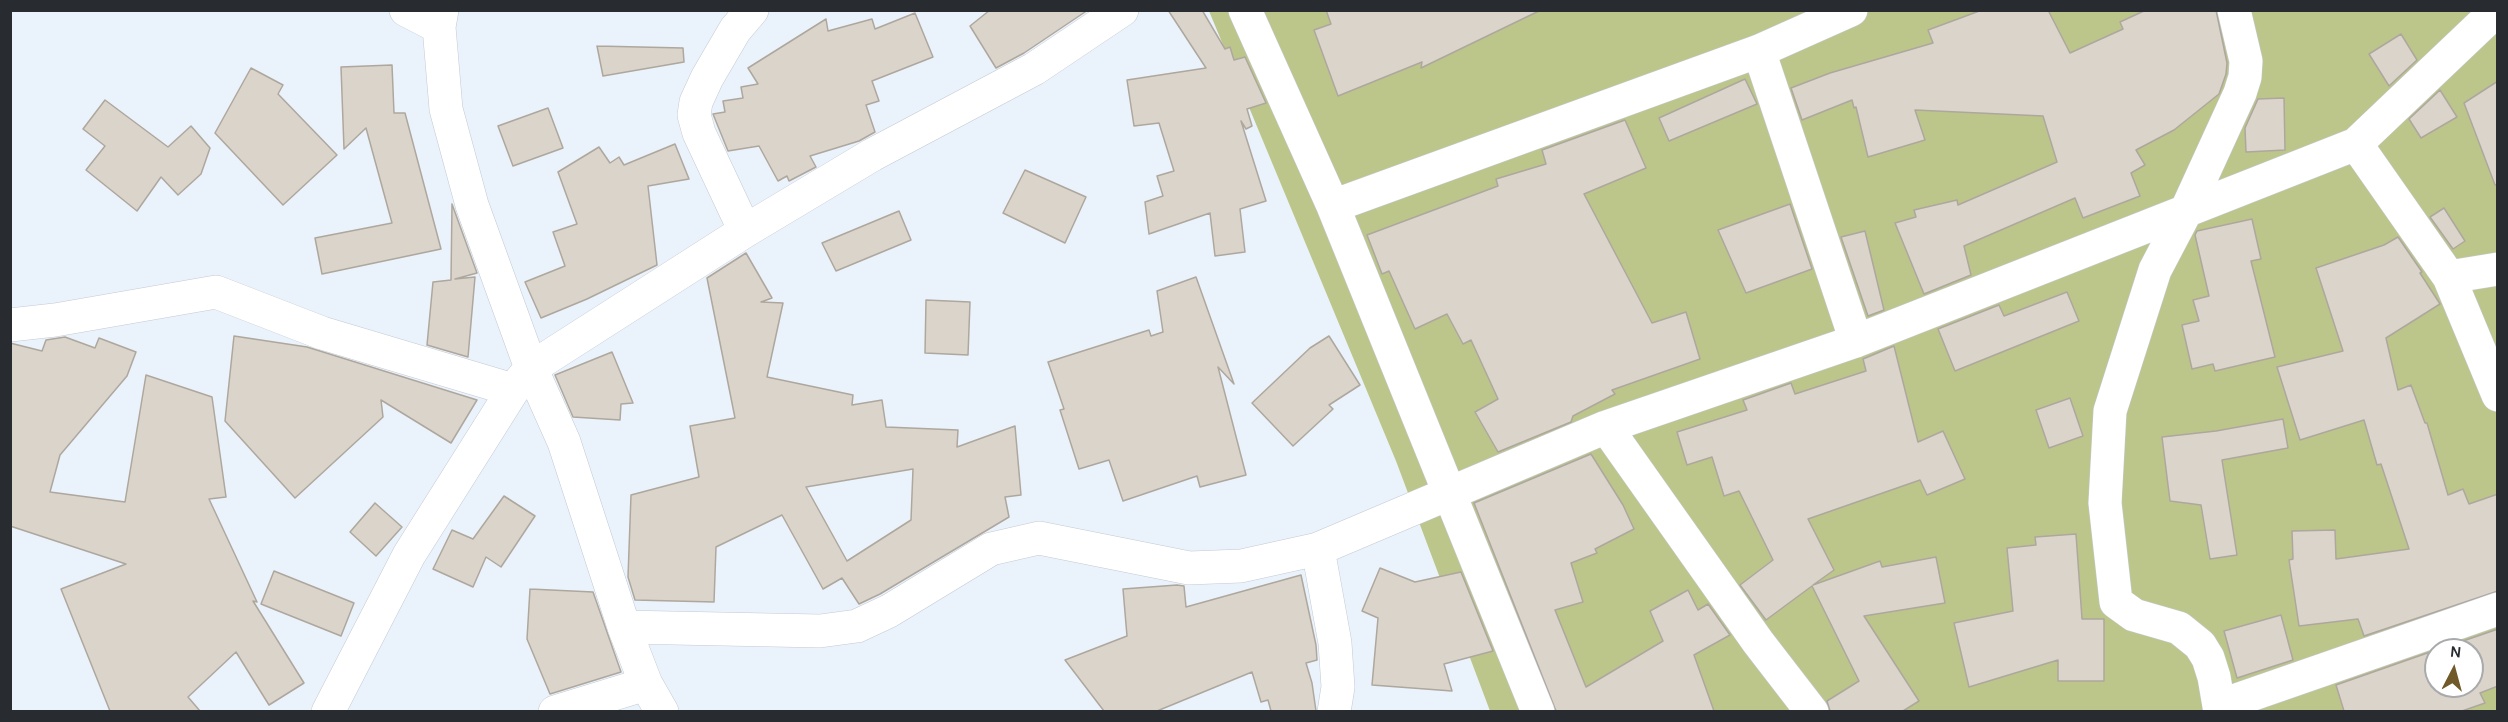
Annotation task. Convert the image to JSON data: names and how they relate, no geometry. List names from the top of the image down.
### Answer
{
  "north": "top"
}
